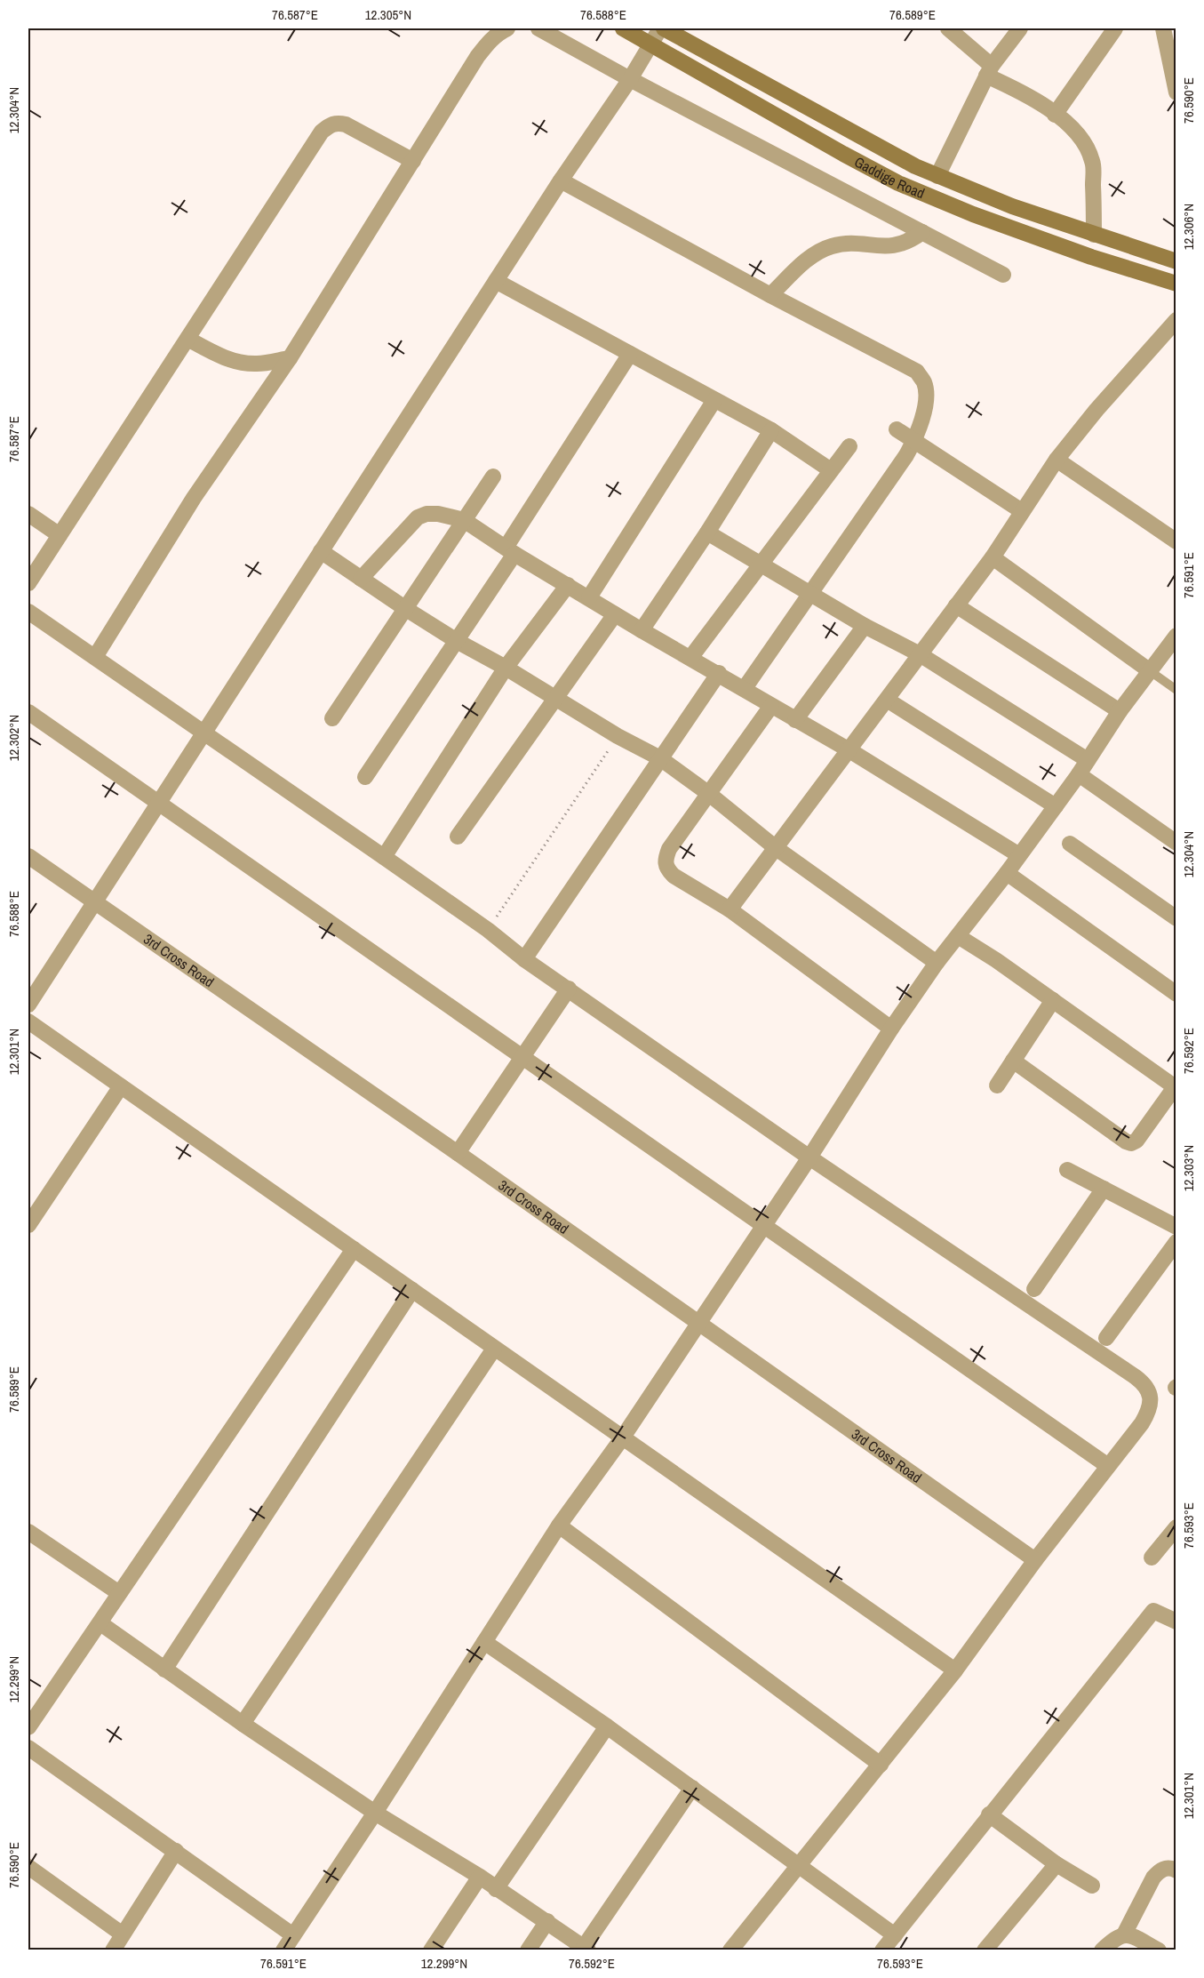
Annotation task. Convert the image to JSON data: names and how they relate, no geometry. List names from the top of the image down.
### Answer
{
  "streets": {
    "main road": ["Gaddige Road"],
    "street": ["3rd Cross Road"]
  },
  "coordinates": [
    "76.587°E",
    "12.305°N",
    "76.588°E",
    "76.589°E",
    "76.590°E",
    "12.304°N",
    "12.306°N",
    "76.591°E",
    "12.302°N",
    "76.592°E",
    "12.301°N",
    "12.303°N",
    "76.593°E",
    "12.299°N"
  ]
}
